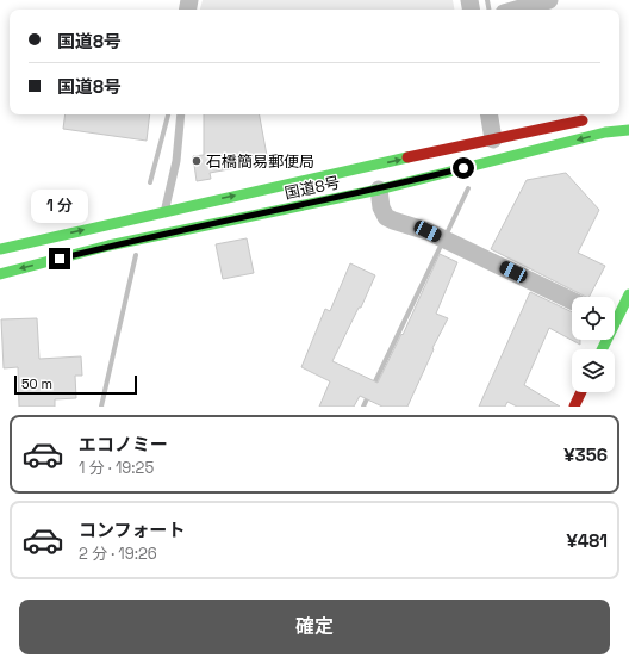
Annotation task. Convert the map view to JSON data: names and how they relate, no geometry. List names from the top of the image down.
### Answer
{
  "streets": {
    "main road": ["国道8号"]
  },
  "places": ["石橋簡易郵便局"],
  "scale_bar": "50 m",
  "page": {
    "banner": ["国道8号", "国道8号"],
    "bubble": "1 分",
    "scale": "50 m",
    "list": [
      {
        "name": "エコノミー",
        "note": "1 分 · 19:25",
        "value": "¥356"
      },
      {
        "name": "コンフォート",
        "note": "2 分 · 19:26",
        "value": "¥481"
      }
    ],
    "buttons": "確定"
  }
}
